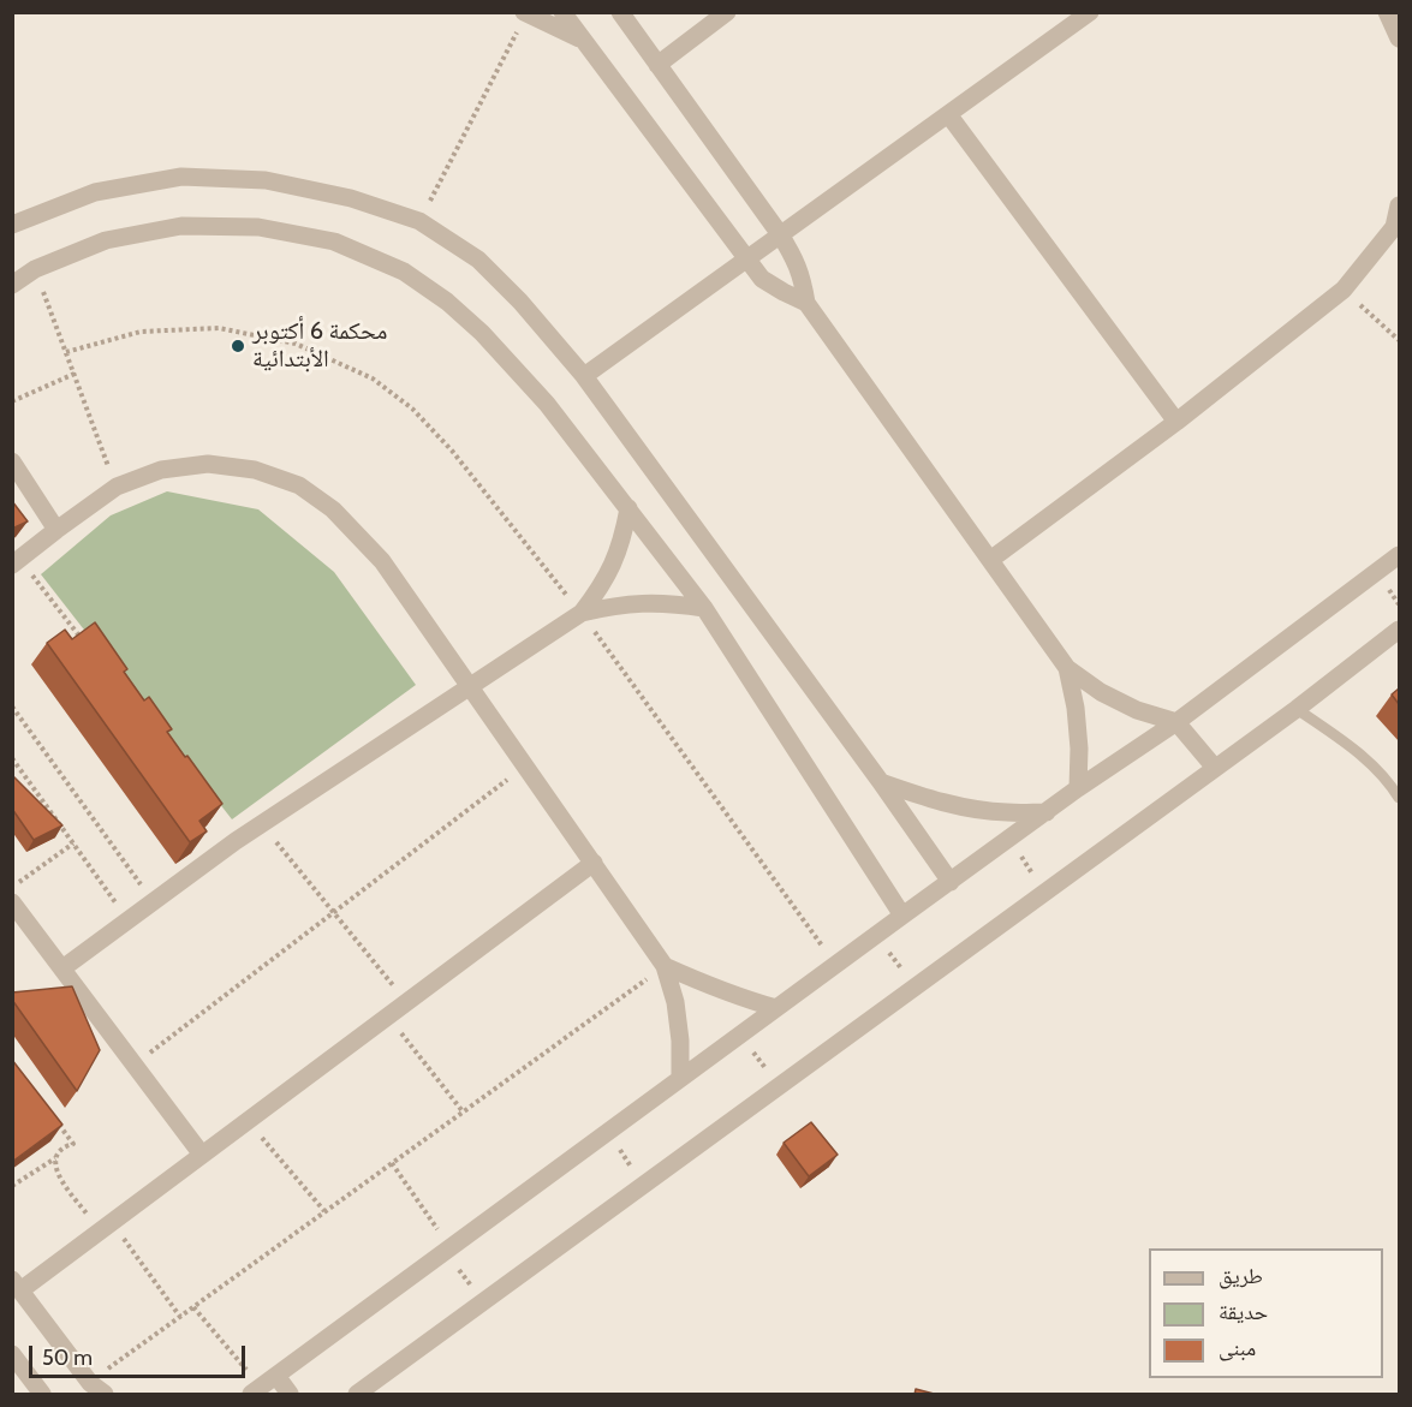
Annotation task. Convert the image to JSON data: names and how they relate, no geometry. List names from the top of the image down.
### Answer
{
  "places": ["محكمة 6 أكتوبر الأبتدائية"],
  "legend": ["طريق", "حديقة", "مبنى"],
  "scale_bar": "50 m"
}
